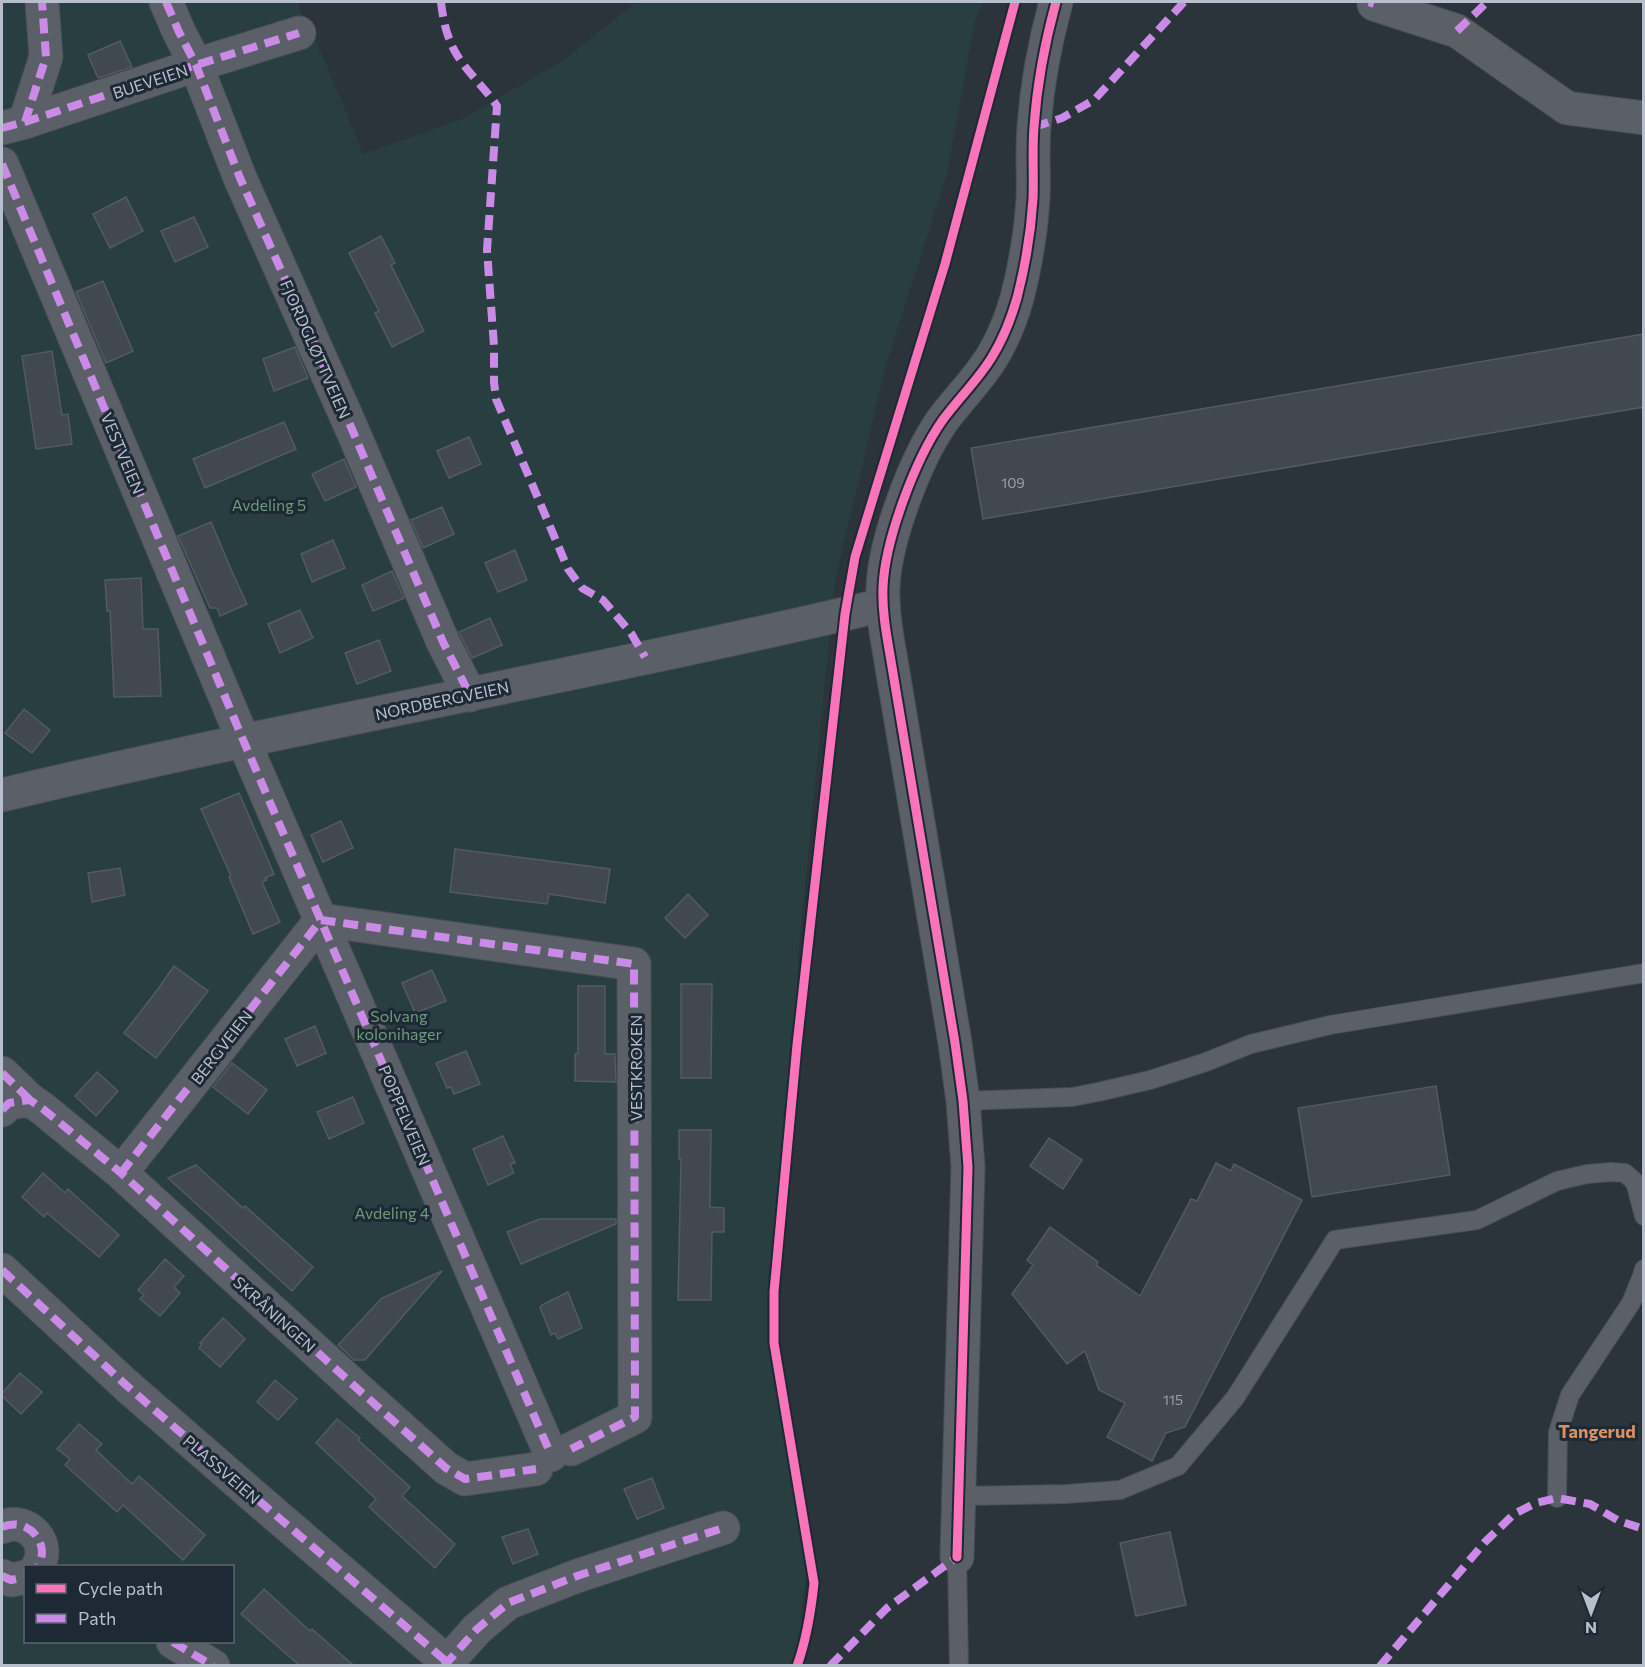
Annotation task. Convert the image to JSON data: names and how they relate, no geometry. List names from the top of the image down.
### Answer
{
  "streets": {
    "street": [
      "BUEVEIEN",
      "FJORDGLØTTVEIEN",
      "VESTVEIEN",
      "NORDBERGVEIEN",
      "BERGVEIEN",
      "VESTKROKEN",
      "POPPELVEIEN",
      "SKRÅNINGEN",
      "PLASSVEIEN"
    ]
  },
  "crossings": [
    ["BUEVEIEN", "FJORDGLØTTVEIEN"],
    ["FJORDGLØTTVEIEN", "NORDBERGVEIEN"],
    ["VESTVEIEN", "NORDBERGVEIEN"],
    ["VESTVEIEN", "POPPELVEIEN"],
    ["NORDBERGVEIEN", "POPPELVEIEN"],
    ["BERGVEIEN", "VESTKROKEN"],
    ["BERGVEIEN", "POPPELVEIEN"],
    ["BERGVEIEN", "SKRÅNINGEN"],
    ["VESTKROKEN", "POPPELVEIEN"],
    ["VESTKROKEN", "SKRÅNINGEN"],
    ["POPPELVEIEN", "SKRÅNINGEN"]
  ],
  "districts": ["Tangerud"],
  "parks": ["Avdeling 5", "Solvang kolonihager", "Avdeling 4"],
  "house_numbers": ["109", "115"],
  "legend": ["Cycle path", "Path"],
  "north": "bottom"
}
